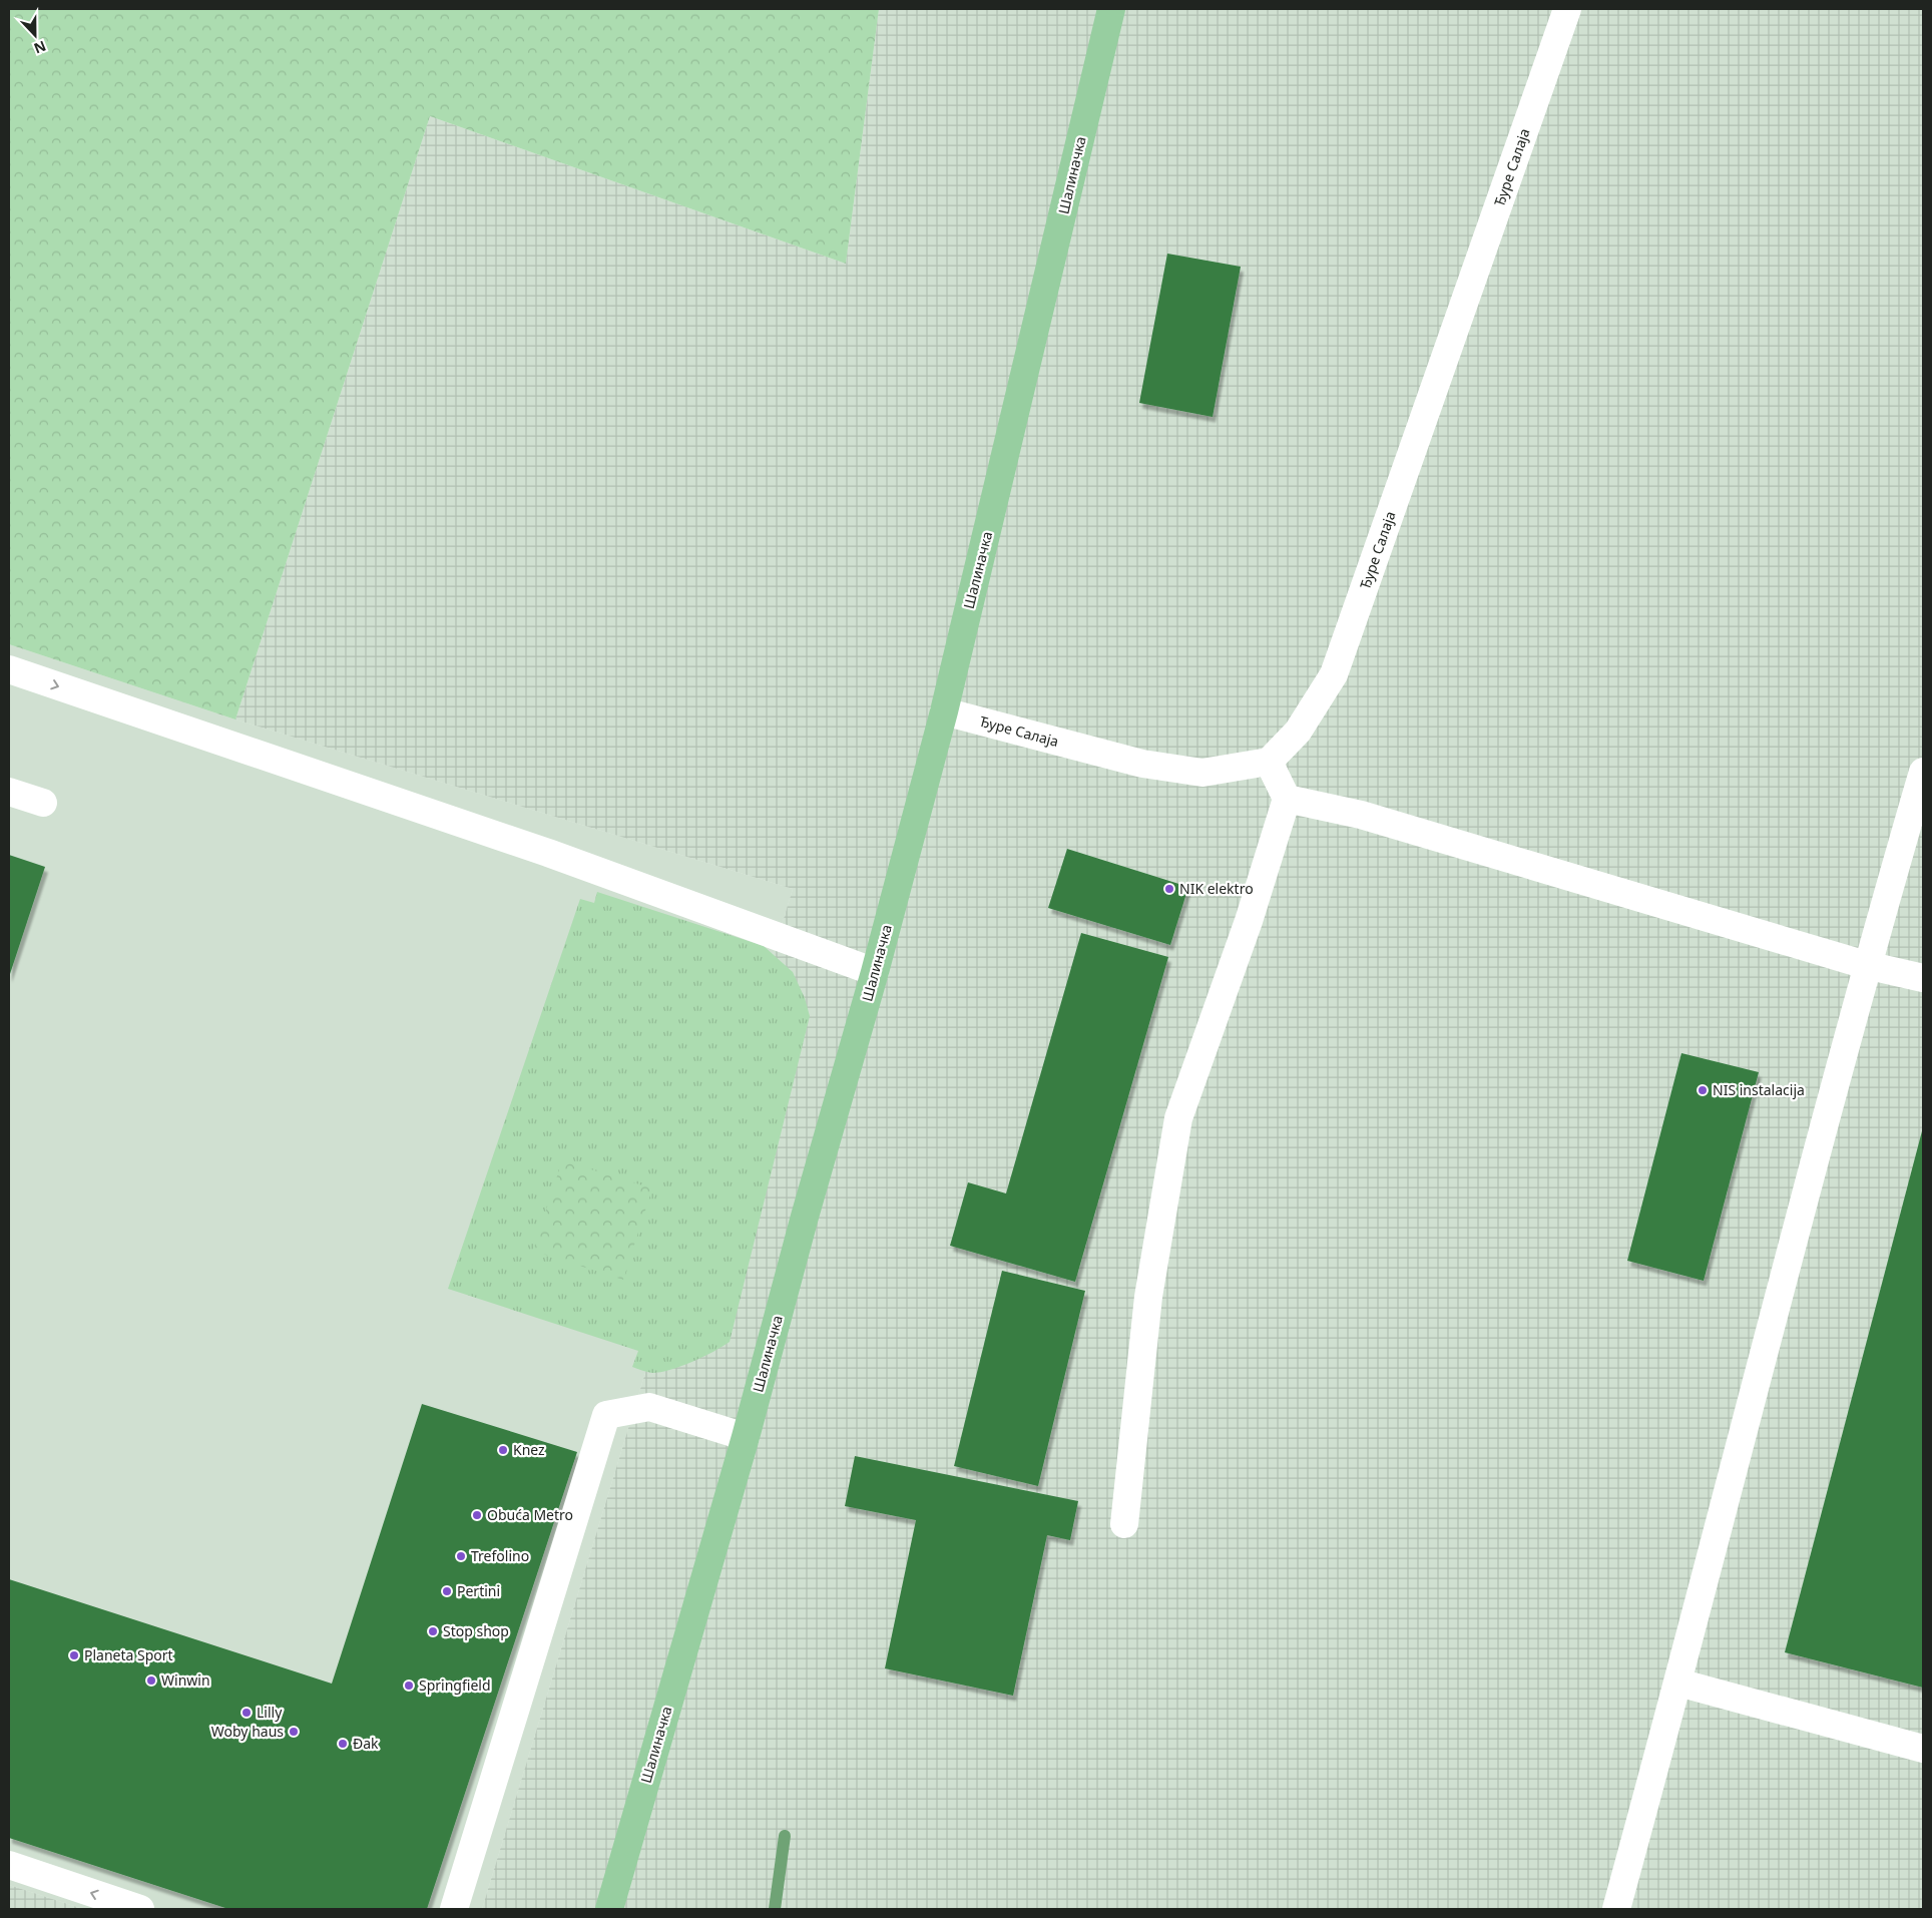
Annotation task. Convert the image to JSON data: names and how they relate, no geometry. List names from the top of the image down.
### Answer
{
  "streets": {
    "main road": ["Шалиначка"],
    "street": ["Ђуре Салаја"]
  },
  "crossings": [
    ["Ђуре Салаја", "Шалиначка"]
  ],
  "places": [
    "NIK elektro",
    "NIS instalacija",
    "Knez",
    "Obuća Metro",
    "Trefolino",
    "Pertini",
    "Stop shop",
    "Planeta Sport",
    "Winwin",
    "Springfield",
    "Lilly",
    "Woby haus",
    "Đak"
  ],
  "north": "bottom"
}
